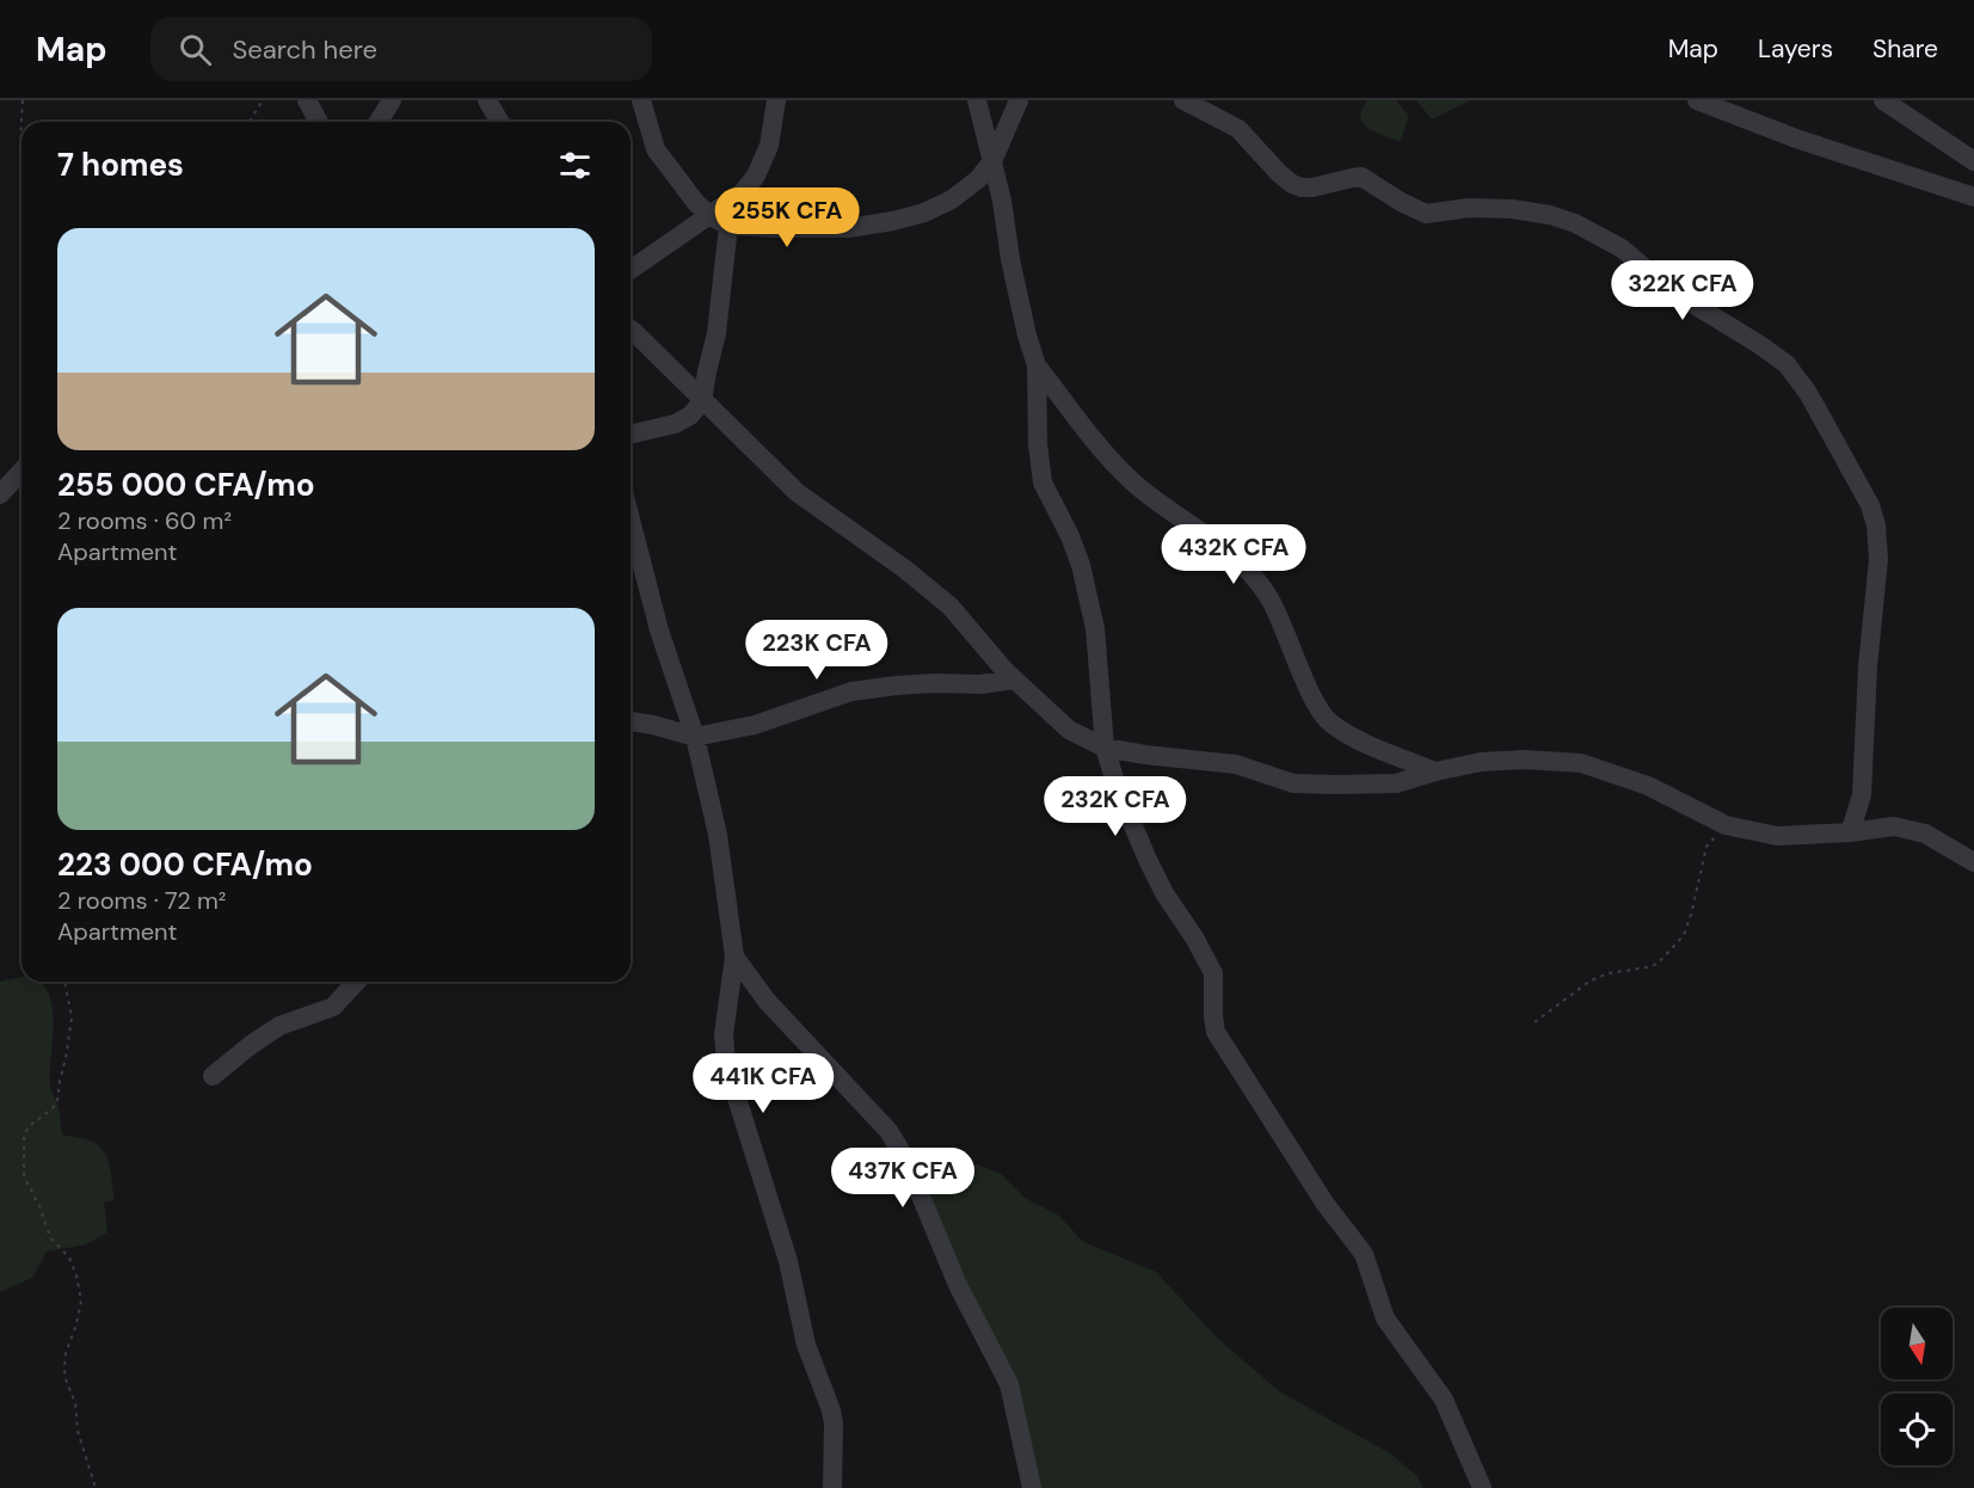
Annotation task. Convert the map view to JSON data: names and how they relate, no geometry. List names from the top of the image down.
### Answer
{
  "north": "bottom",
  "page": {
    "header": "Map",
    "search": "Search here",
    "nav": ["Map", "Layers", "Share"],
    "heading": "7 homes",
    "price": [
      "255K CFA",
      "322K CFA",
      "432K CFA",
      "223K CFA",
      "232K CFA",
      "441K CFA",
      "437K CFA"
    ],
    "list": [
      {
        "name": "255 000 CFA/mo",
        "note": "2 rooms · 60 m² · Apartment"
      },
      {
        "name": "223 000 CFA/mo",
        "note": "2 rooms · 72 m² · Apartment"
      }
    ]
  }
}
